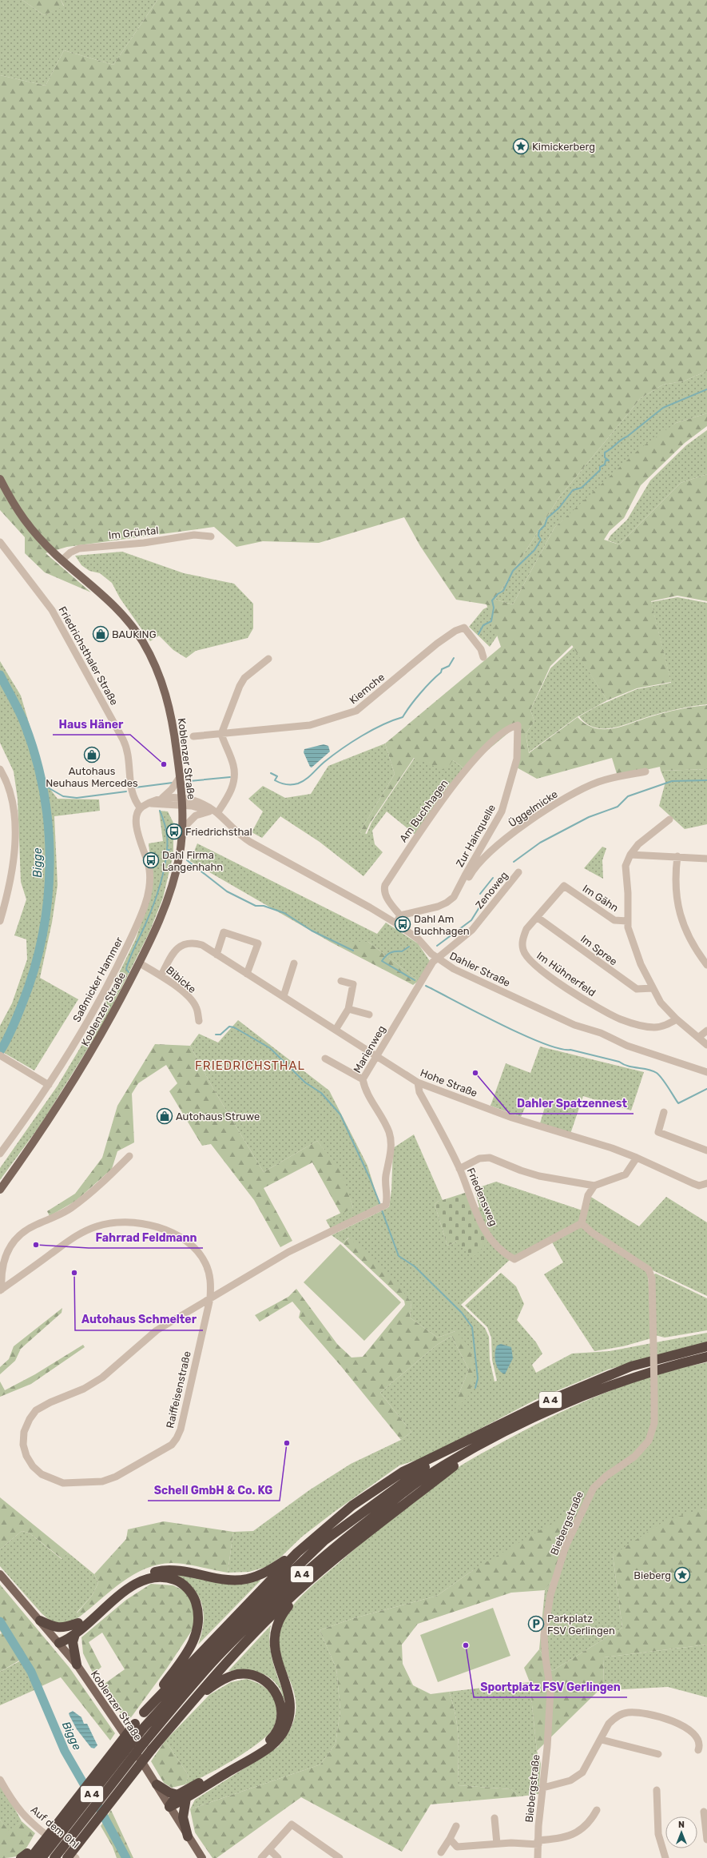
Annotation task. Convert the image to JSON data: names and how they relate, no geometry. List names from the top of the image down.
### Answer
{
  "streets": {
    "highway": ["A 4"],
    "main road": ["Koblenzer Straße"],
    "street": [
      "Im Grüntal",
      "Friedrichsthaler Straße",
      "Kiemche",
      "Üggelmicke",
      "Am Buchhagen",
      "Zur Hainquelle",
      "Zenoweg",
      "Im Gähn",
      "Im Spree",
      "Dahler Straße",
      "Im Hühnerfeld",
      "Saßmicker Hammer",
      "Bibicke",
      "Marienweg",
      "Hohe Straße",
      "Friedensweg",
      "Raiffeisenstraße",
      "Biebergstraße",
      "Auf dem Ohl"
    ]
  },
  "crossings": [
    ["Im Grüntal", "Koblenzer Straße"],
    ["Friedrichsthaler Straße", "Saßmicker Hammer"],
    ["Koblenzer Straße", "Bibicke"],
    ["Üggelmicke", "Zur Hainquelle"],
    ["Am Buchhagen", "Zur Hainquelle"],
    ["Zenoweg", "Dahler Straße"],
    ["Zenoweg", "Marienweg"],
    ["Im Gähn", "Im Hühnerfeld"],
    ["Im Spree", "Im Hühnerfeld"],
    ["Dahler Straße", "Marienweg"],
    ["Bibicke", "Hohe Straße"],
    ["Marienweg", "Hohe Straße"],
    ["Marienweg", "Raiffeisenstraße"],
    ["Hohe Straße", "Friedensweg"],
    ["Friedensweg", "Biebergstraße"]
  ],
  "districts": ["FRIEDRICHSTHAL"],
  "water": ["Bigge"],
  "places": {
    "place": ["Kimickerberg", "Bieberg"],
    "shop": ["BAUKING", "Autohaus Neuhaus Mercedes", "Autohaus Struwe"],
    "other": [
      "Haus Häner",
      "Dahler Spatzennest",
      "Fahrrad Feldmann",
      "Autohaus Schmelter",
      "Schell GmbH & Co. KG",
      "Sportplatz FSV Gerlingen"
    ],
    "bus stop": ["Friedrichsthal", "Dahl Firma Langenhahn", "Dahl Am Buchhagen"],
    "parking": ["Parkplatz FSV Gerlingen"]
  },
  "north": "top"
}
